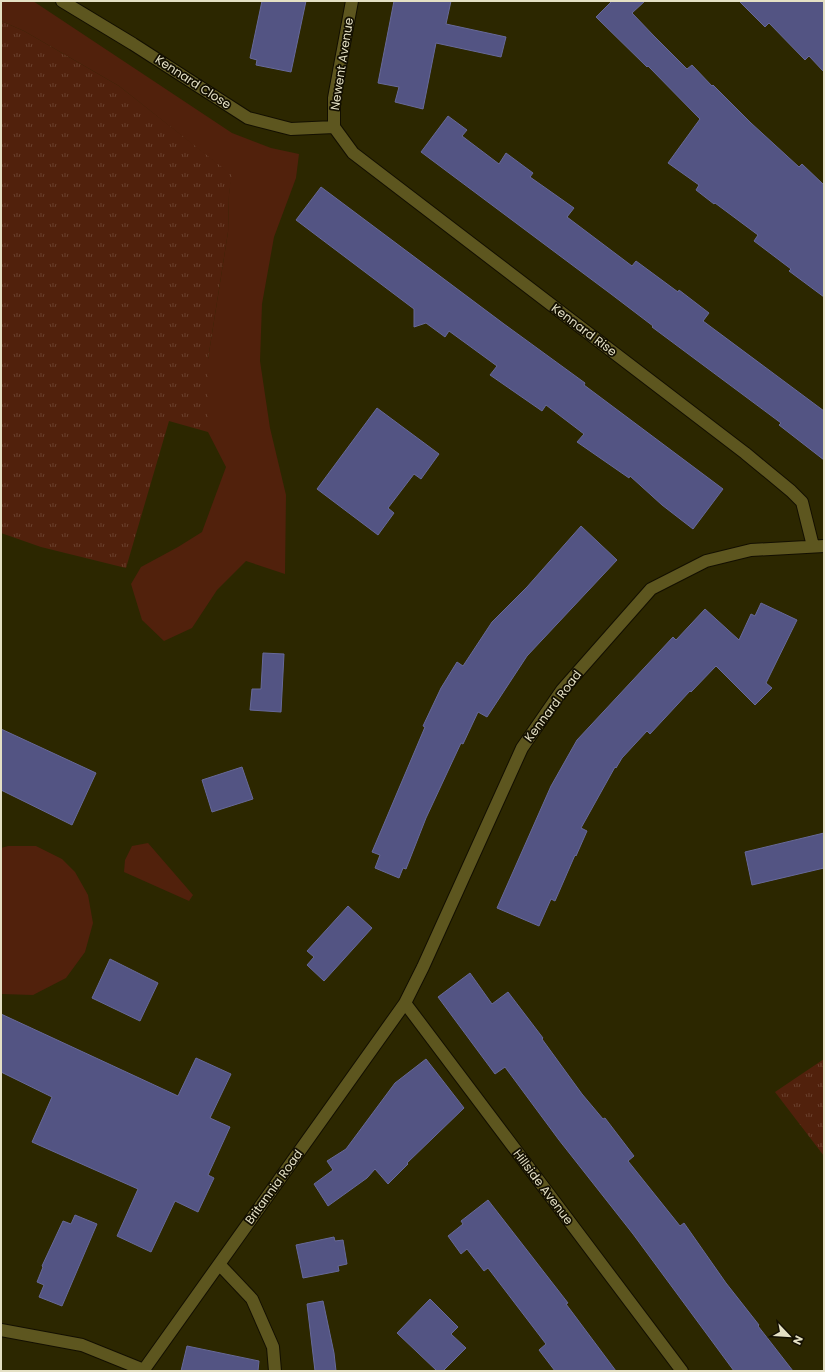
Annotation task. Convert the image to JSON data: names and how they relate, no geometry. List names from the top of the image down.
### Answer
{
  "streets": {
    "street": [
      "Newent Avenue",
      "Kennard Close",
      "Kennard Rise",
      "Kennard Road",
      "Britannia Road",
      "Hillside Avenue"
    ]
  },
  "crossings": [
    ["Newent Avenue", "Kennard Close"],
    ["Newent Avenue", "Kennard Rise"],
    ["Kennard Close", "Kennard Rise"],
    ["Kennard Rise", "Kennard Road"],
    ["Kennard Road", "Britannia Road"],
    ["Kennard Road", "Hillside Avenue"],
    ["Britannia Road", "Hillside Avenue"]
  ],
  "north": "bottom right"
}
